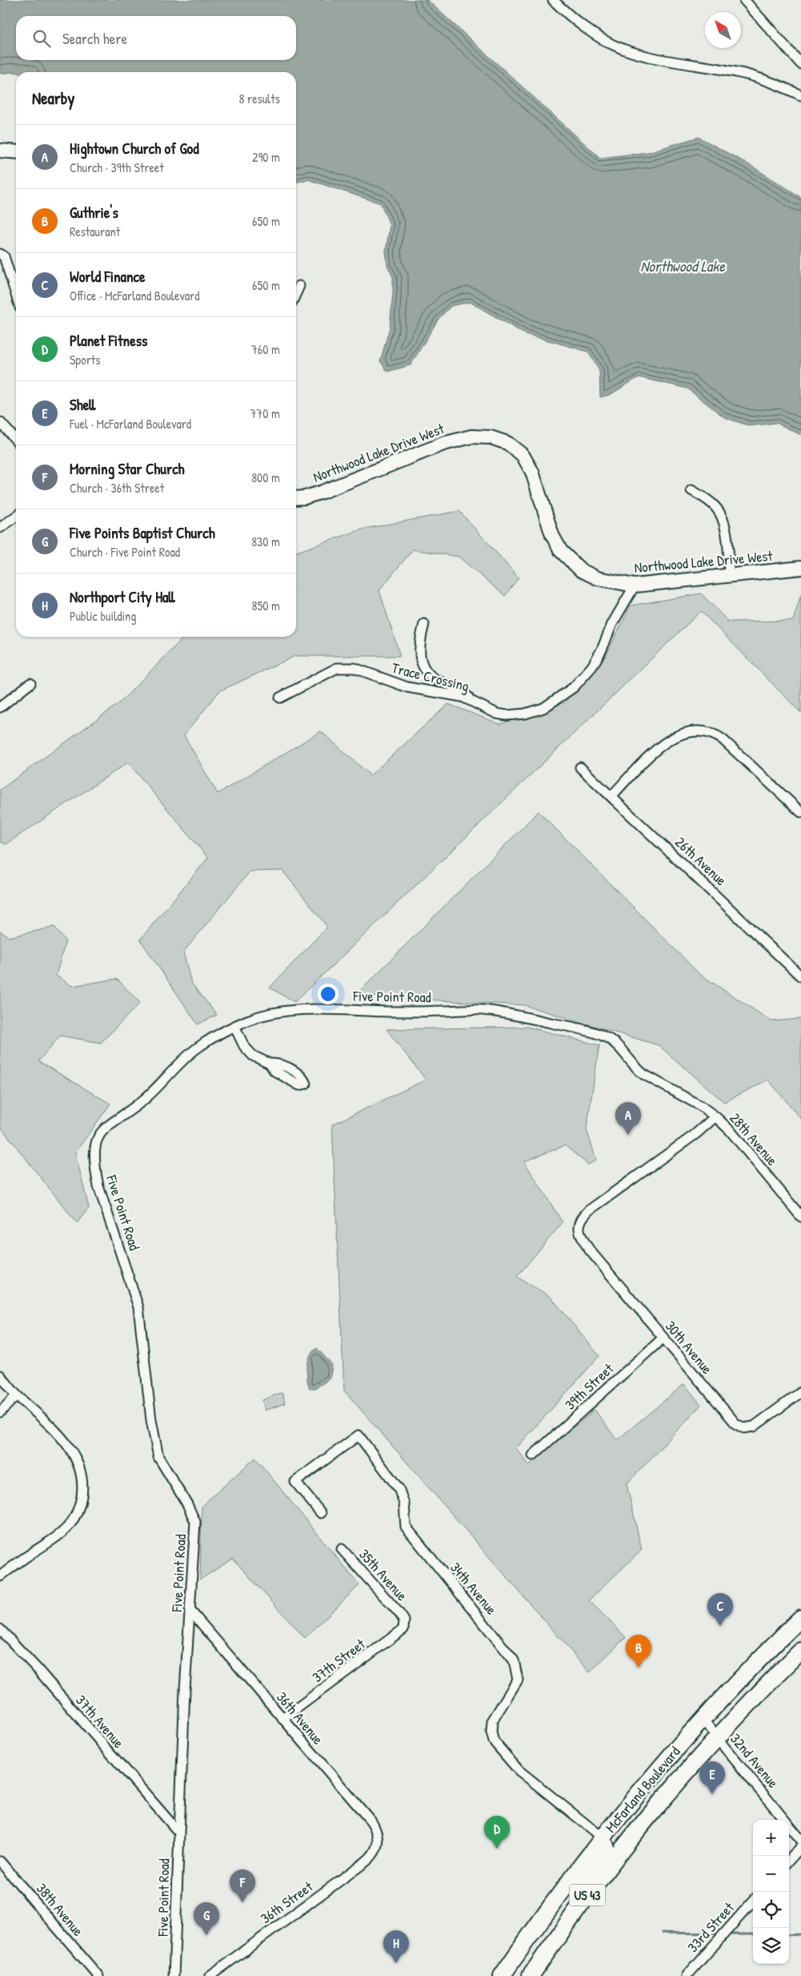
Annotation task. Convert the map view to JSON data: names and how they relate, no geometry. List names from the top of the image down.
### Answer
{
  "streets": {
    "highway": ["McFarland Boulevard", "US 43"],
    "street": [
      "Northwood Lake Drive West",
      "Trace Crossing",
      "26th Avenue",
      "Five Point Road",
      "28th Avenue",
      "30th Avenue",
      "39th Street",
      "35th Avenue",
      "34th Avenue",
      "37th Street",
      "36th Avenue",
      "37th Avenue",
      "32nd Avenue",
      "36th Street",
      "38th Avenue",
      "33rd Street"
    ]
  },
  "crossings": [
    ["Northwood Lake Drive West", "Trace Crossing"],
    ["Five Point Road", "28th Avenue"],
    ["Five Point Road", "30th Avenue"],
    ["Five Point Road", "36th Avenue"],
    ["Five Point Road", "37th Avenue"],
    ["28th Avenue", "30th Avenue"],
    ["30th Avenue", "39th Street"],
    ["35th Avenue", "37th Street"],
    ["34th Avenue", "McFarland Boulevard"],
    ["37th Street", "36th Avenue"],
    ["36th Avenue", "36th Street"],
    ["32nd Avenue", "McFarland Boulevard"]
  ],
  "water": ["Northwood Lake"],
  "north": "top left",
  "page": {
    "search": "Search here",
    "heading": ["Nearby", "8 results"],
    "list": [
      {
        "mark": "A",
        "name": "Hightown Church of God",
        "note": "Church · 39th Street",
        "value": "290 m"
      },
      {
        "mark": "B",
        "name": "Guthrie's",
        "note": "Restaurant",
        "value": "650 m"
      },
      {
        "mark": "C",
        "name": "World Finance",
        "note": "Office · McFarland Boulevard",
        "value": "650 m"
      },
      {
        "mark": "D",
        "name": "Planet Fitness",
        "note": "Sports",
        "value": "760 m"
      },
      {
        "mark": "E",
        "name": "Shell",
        "note": "Fuel · McFarland Boulevard",
        "value": "770 m"
      },
      {
        "mark": "F",
        "name": "Morning Star Church",
        "note": "Church · 36th Street",
        "value": "800 m"
      },
      {
        "mark": "G",
        "name": "Five Points Baptist Church",
        "note": "Church · Five Point Road",
        "value": "830 m"
      },
      {
        "mark": "H",
        "name": "Northport City Hall",
        "note": "Public building",
        "value": "850 m"
      }
    ],
    "pins": [
      "A",
      "C",
      "B",
      "E",
      "D",
      "F",
      "G",
      "H"
    ],
    "map_buttons": ["+", "−"]
  }
}
